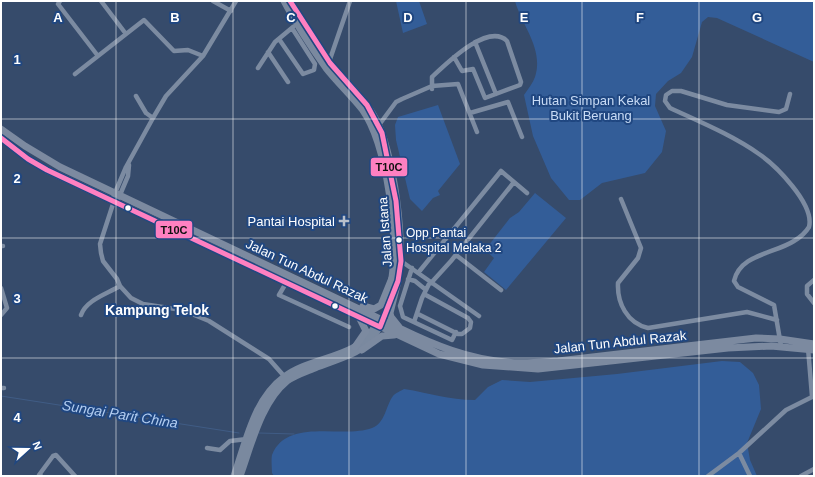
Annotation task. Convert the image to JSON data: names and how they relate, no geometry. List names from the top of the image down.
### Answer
{
  "streets": {
    "highway": ["Jalan Tun Abdul Razak"],
    "main road": ["Jalan Istana"]
  },
  "crossings": [
    ["Jalan Istana", "Jalan Tun Abdul Razak"]
  ],
  "districts": ["Kampung Telok"],
  "water": ["Sungai Parit China"],
  "parks": ["Hutan Simpan Kekal Bukit Beruang"],
  "places": {
    "health": ["Pantai Hospital"],
    "other": ["Opp Pantai Hospital Melaka 2"]
  },
  "lines": ["transit line T10C"],
  "north": "right",
  "grid": {
    "columns": [
      "A",
      "B",
      "C",
      "D",
      "E",
      "F",
      "G"
    ],
    "rows": [
      "1",
      "2",
      "3",
      "4"
    ]
  }
}
